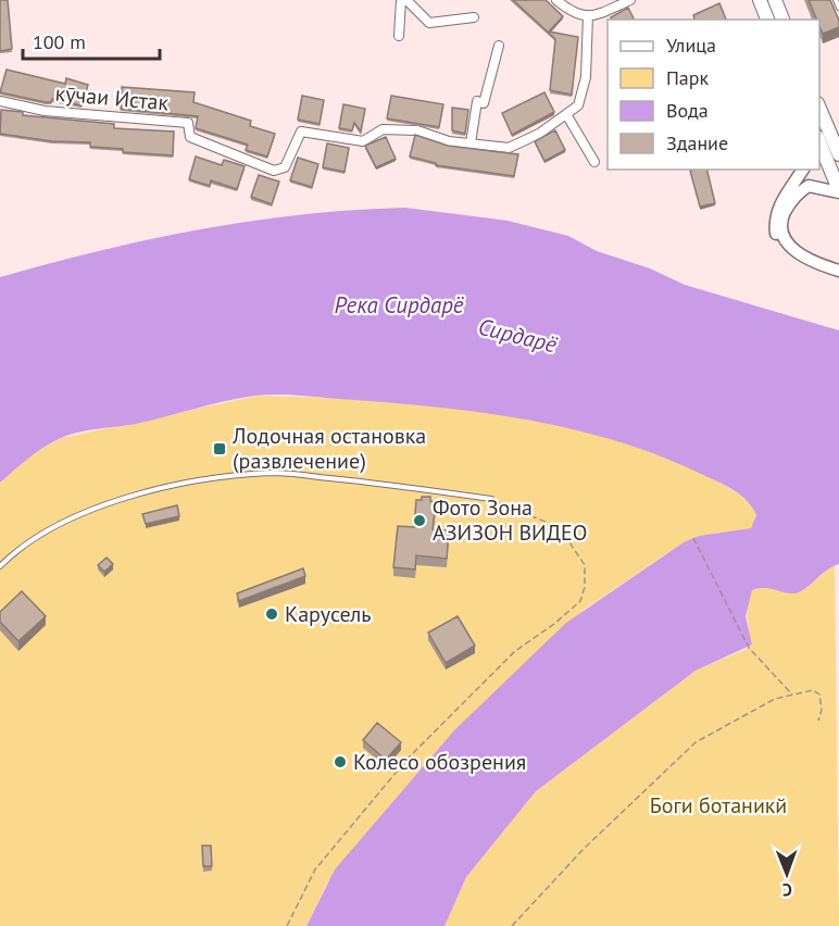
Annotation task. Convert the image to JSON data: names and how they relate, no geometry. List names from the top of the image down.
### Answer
{
  "streets": {
    "street": ["кӯчаи Истак"]
  },
  "water": ["Река Сирдарё", "Сирдарё"],
  "parks": ["Боги ботаникй"],
  "places": {
    "transit": ["Лодочная остановка (развлечение)"],
    "other": ["Фото Зона АЗИЗОН ВИДЕО", "Карусель", "Колесо обозрения"]
  },
  "legend": [
    "Улица",
    "Парк",
    "Вода",
    "Здание"
  ],
  "scale_bar": "100 m",
  "north": "bottom"
}
